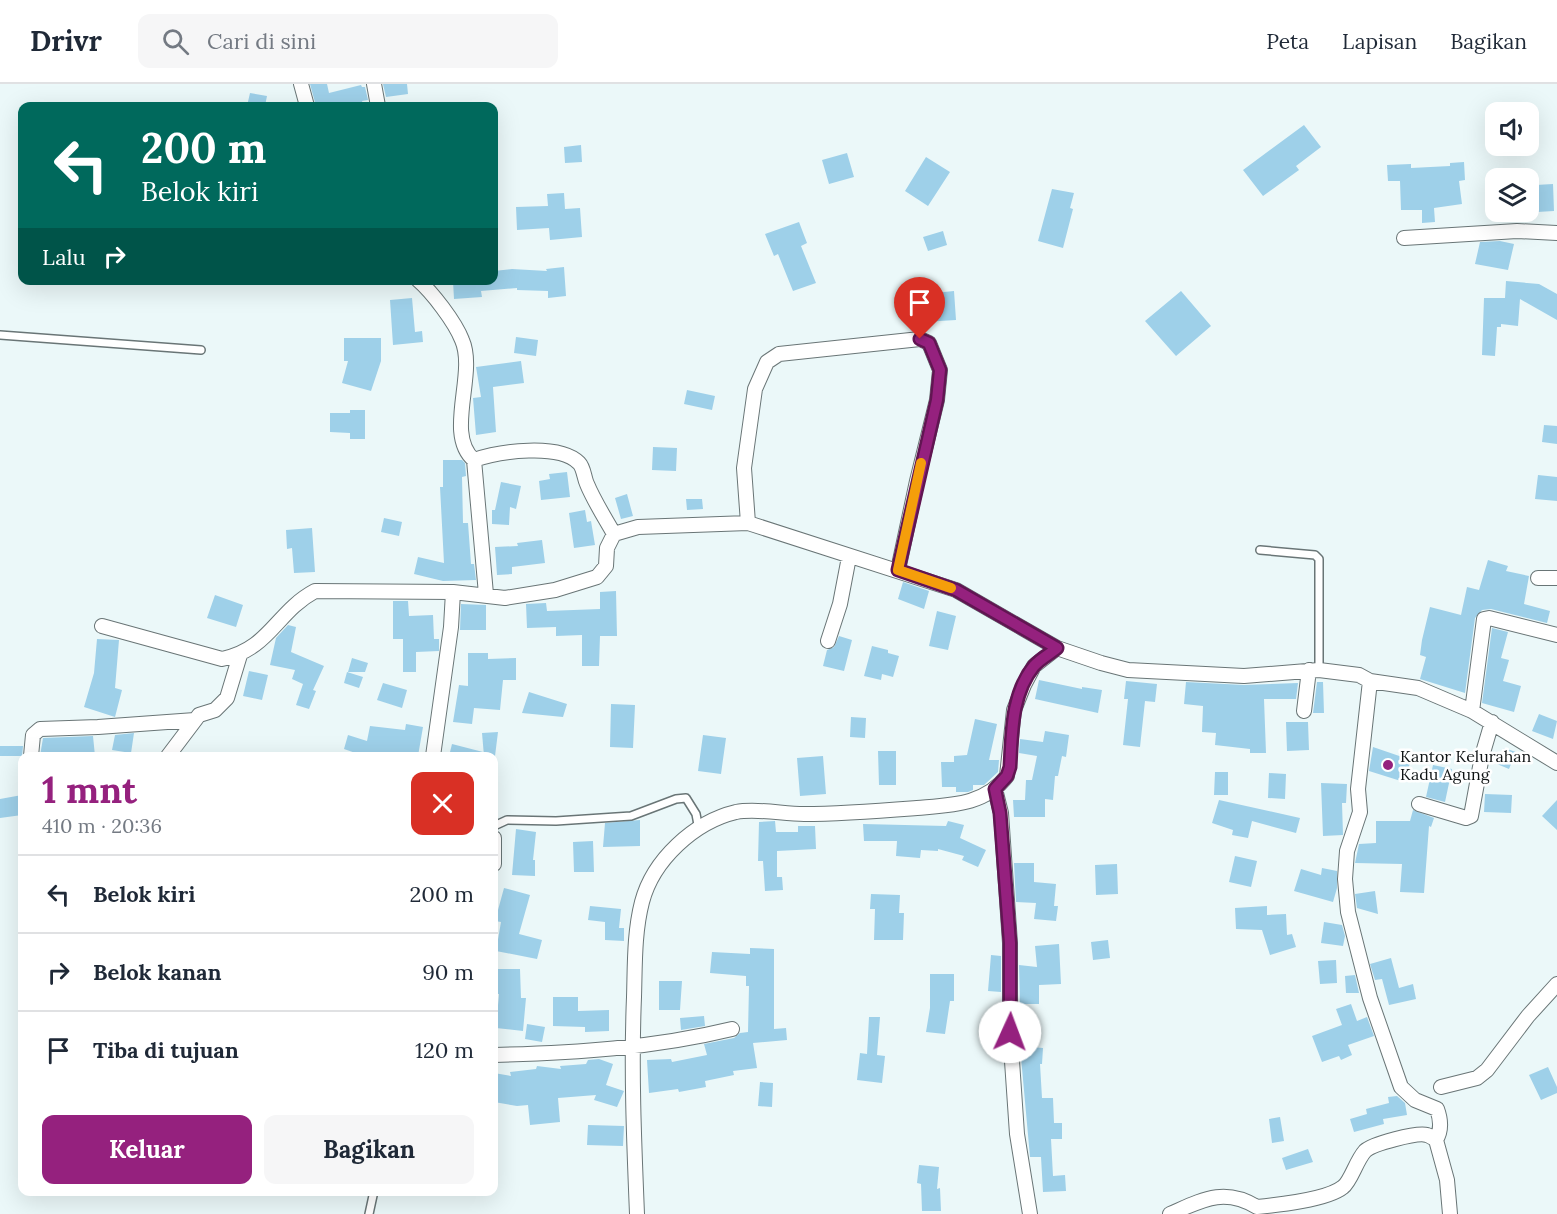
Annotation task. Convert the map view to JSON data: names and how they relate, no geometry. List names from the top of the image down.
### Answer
{
  "places": ["Kantor Kelurahan Kadu Agung"],
  "page": {
    "header": "Drivr",
    "search": "Cari di sini",
    "nav": ["Peta", "Lapisan", "Bagikan"],
    "turn": ["200 m", "Belok kiri"],
    "then": "Lalu",
    "heading": ["1 mnt", "410 m · 20:36"],
    "list": [
      {
        "name": "Belok kiri",
        "value": "200 m"
      },
      {
        "name": "Belok kanan",
        "value": "90 m"
      },
      {
        "name": "Tiba di tujuan",
        "value": "120 m"
      }
    ],
    "buttons": ["Keluar", "Bagikan"]
  }
}
